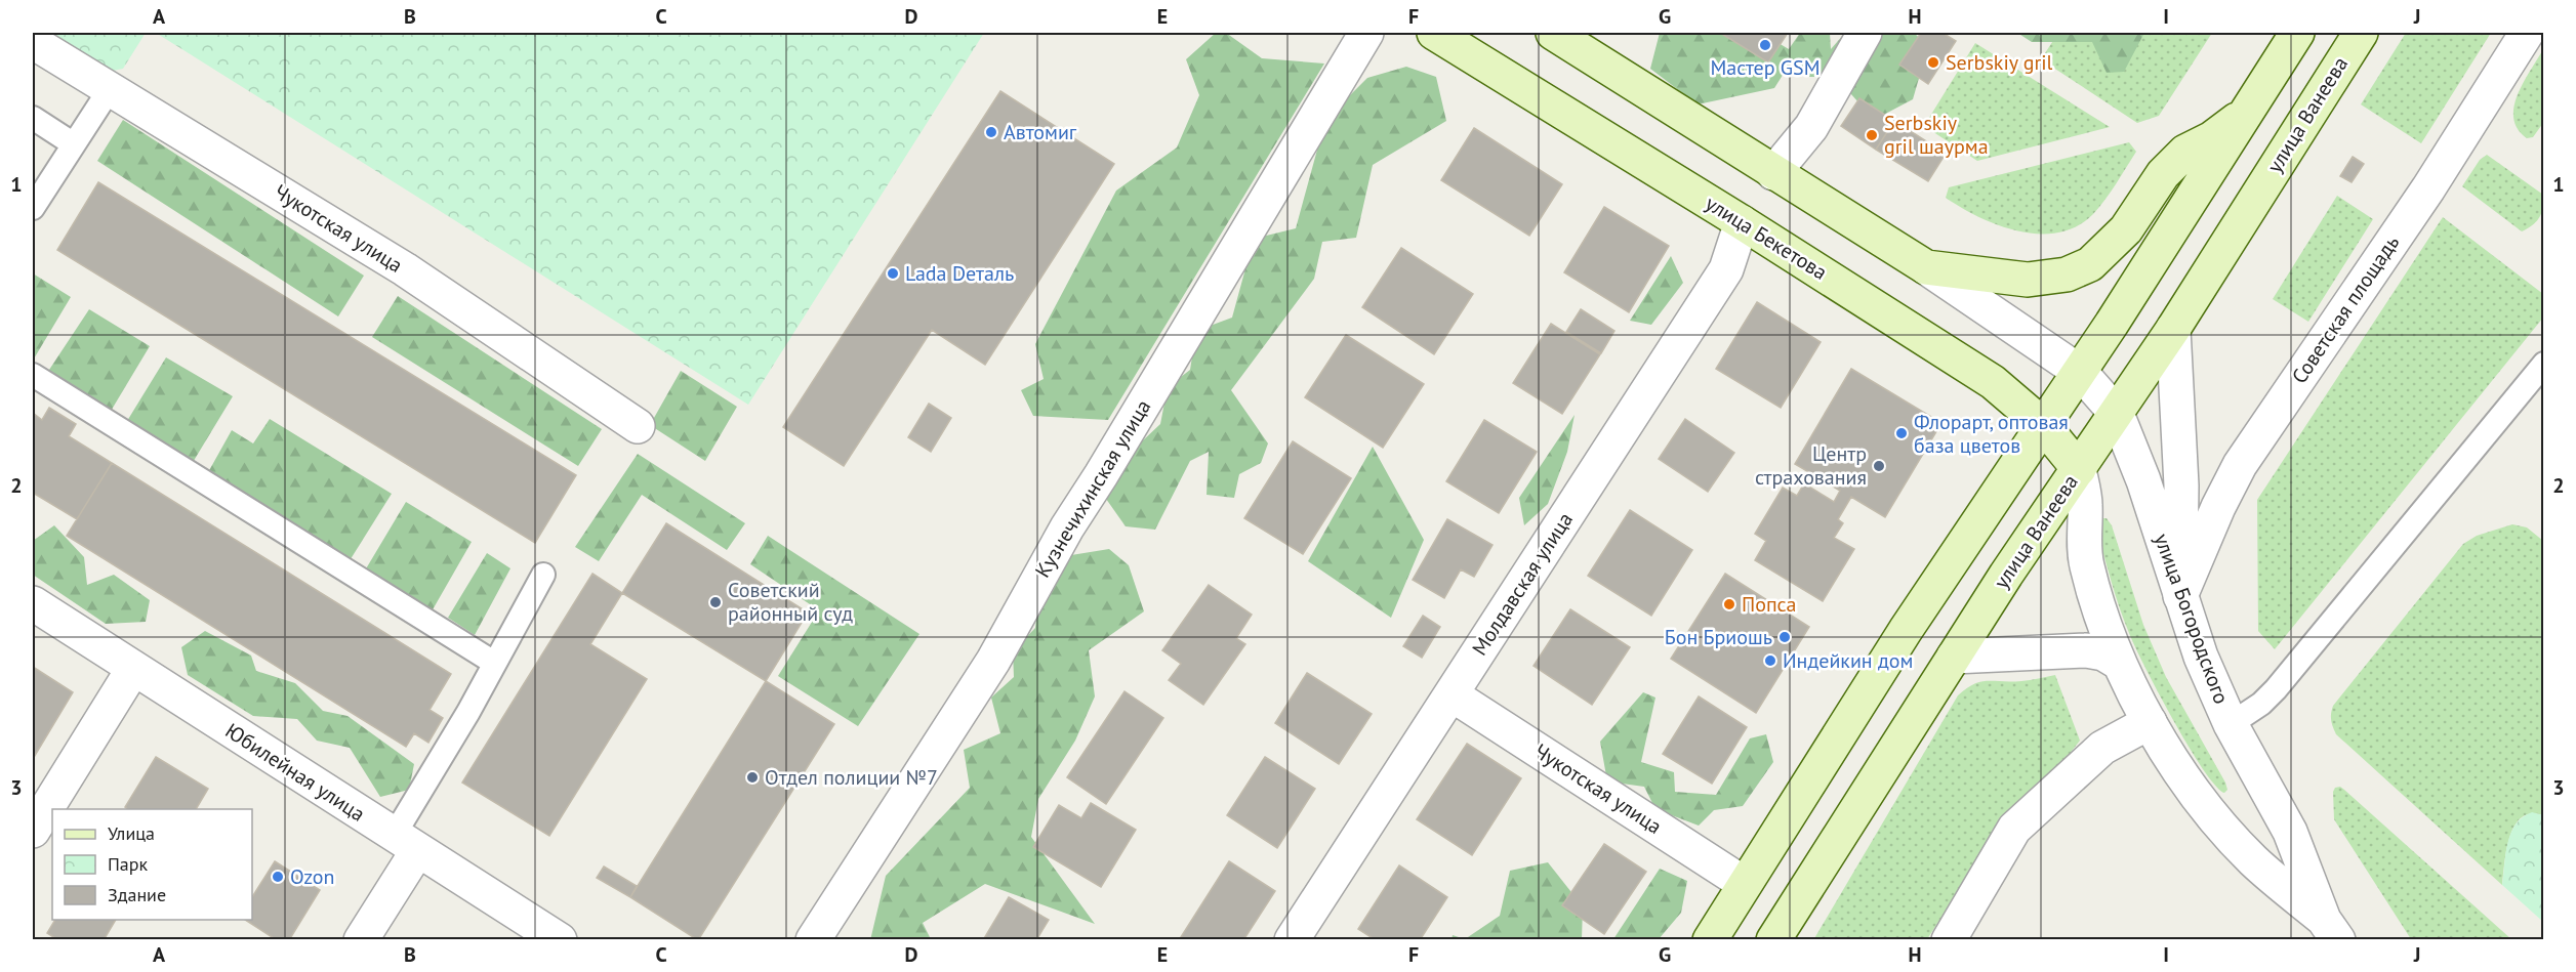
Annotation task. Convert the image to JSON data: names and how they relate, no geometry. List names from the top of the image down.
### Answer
{
  "streets": {
    "main road": ["улица Ванеева", "улица Бекетова"],
    "street": [
      "Чукотская улица",
      "Советская площадь",
      "Кузнечихинская улица",
      "Молдавская улица",
      "улица Богородского",
      "Юбилейная улица"
    ]
  },
  "crossings": [
    ["улица Ванеева", "улица Бекетова"],
    ["улица Ванеева", "улица Богородского"],
    ["Чукотская улица", "Молдавская улица"],
    ["улица Бекетова", "Молдавская улица"],
    ["улица Бекетова", "улица Богородского"],
    ["Советская площадь", "улица Богородского"]
  ],
  "places": [
    "Мастер GSM",
    "Serbskiy gril",
    "Автомиг",
    "Serbskiy gril шаурма",
    "Lada Dеталь",
    "Флорарт, оптовая база цветов",
    "Центр страхования",
    "Советский районный суд",
    "Попса",
    "Бон Бриошь",
    "Индейкин дом",
    "Отдел полиции №7",
    "Ozon"
  ],
  "legend": ["Улица", "Парк", "Здание"],
  "grid": {
    "columns": [
      "A",
      "B",
      "C",
      "D",
      "E",
      "F",
      "G",
      "H",
      "I",
      "J"
    ],
    "rows": ["1", "2", "3"]
  }
}
